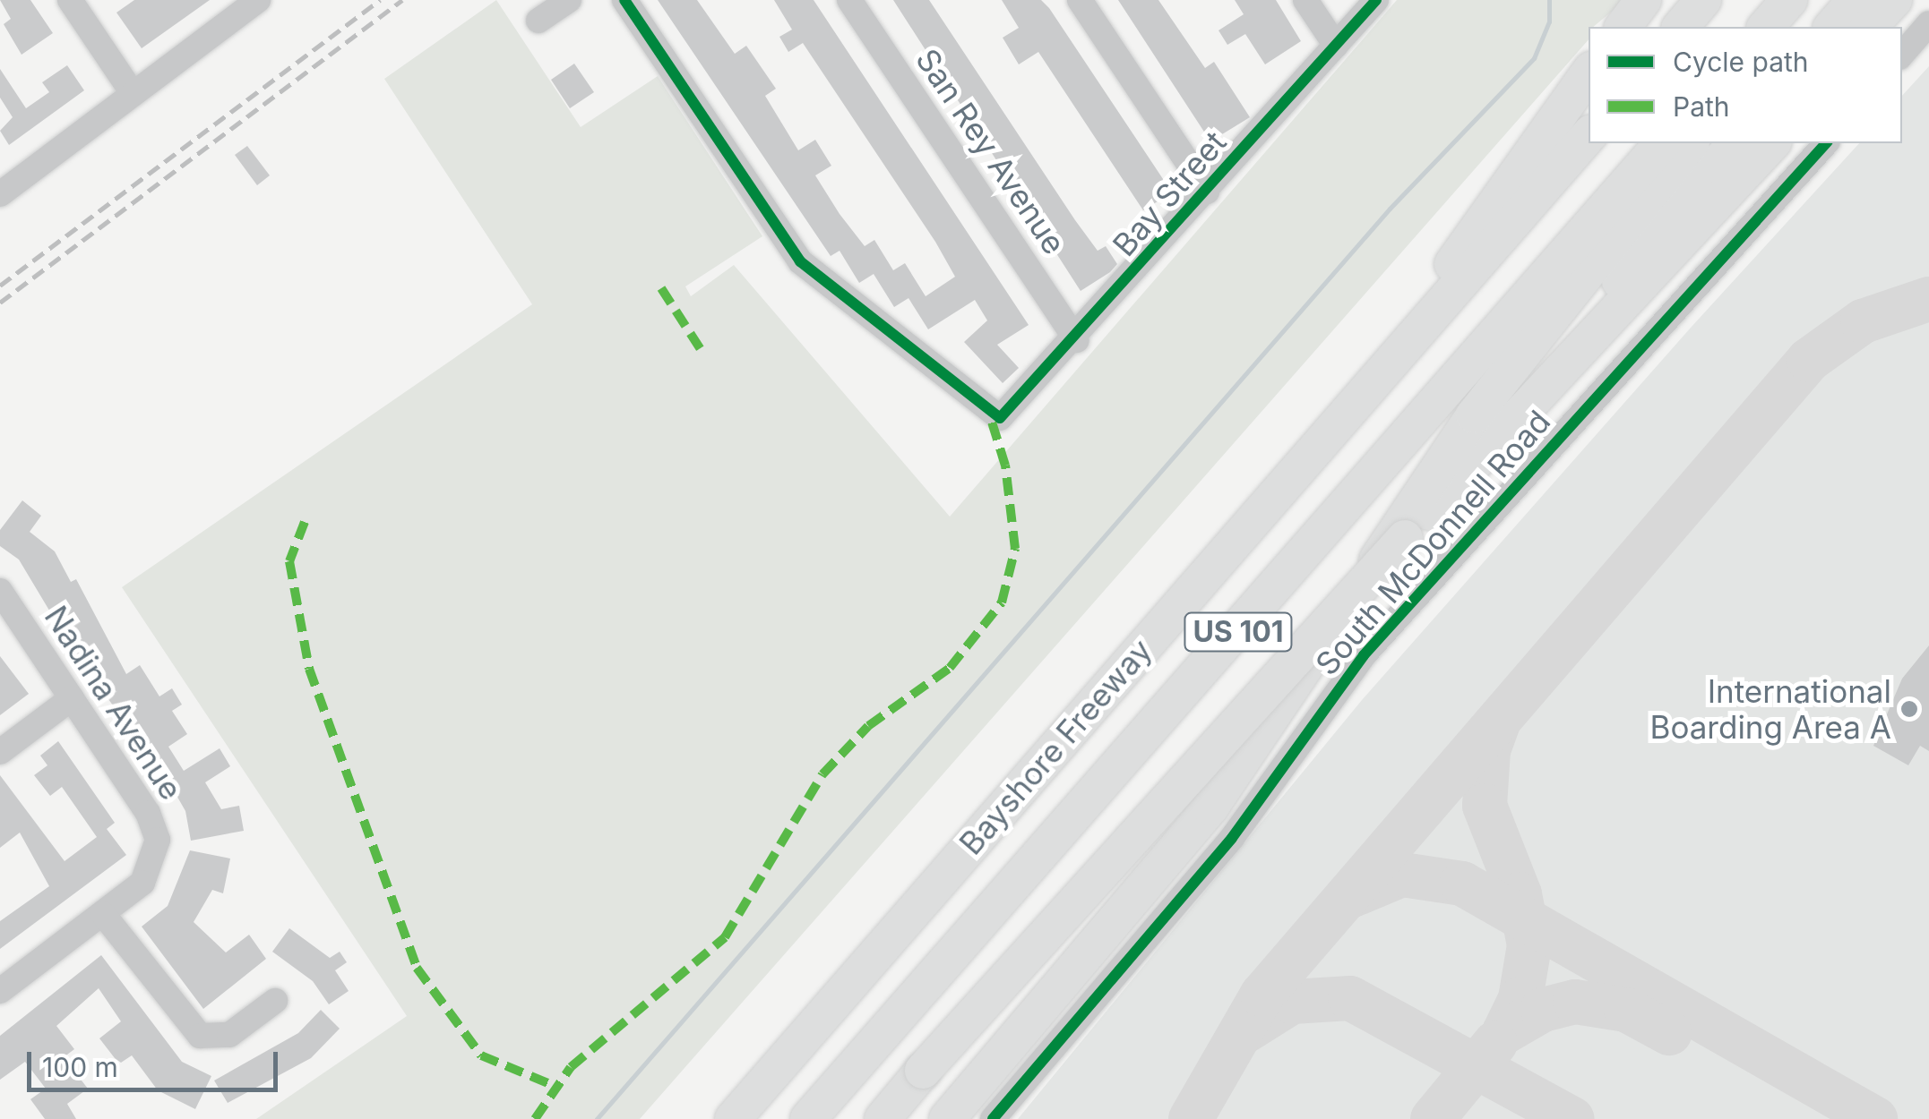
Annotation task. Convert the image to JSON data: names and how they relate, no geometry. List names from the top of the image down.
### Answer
{
  "streets": {
    "highway": ["US 101", "Bayshore Freeway"],
    "street": [
      "San Rey Avenue",
      "Bay Street",
      "South McDonnell Road",
      "Nadina Avenue"
    ]
  },
  "crossings": [
    ["San Rey Avenue", "Bay Street"]
  ],
  "places": ["International Boarding Area A"],
  "legend": ["Cycle path", "Path"],
  "scale_bar": "100 m"
}
